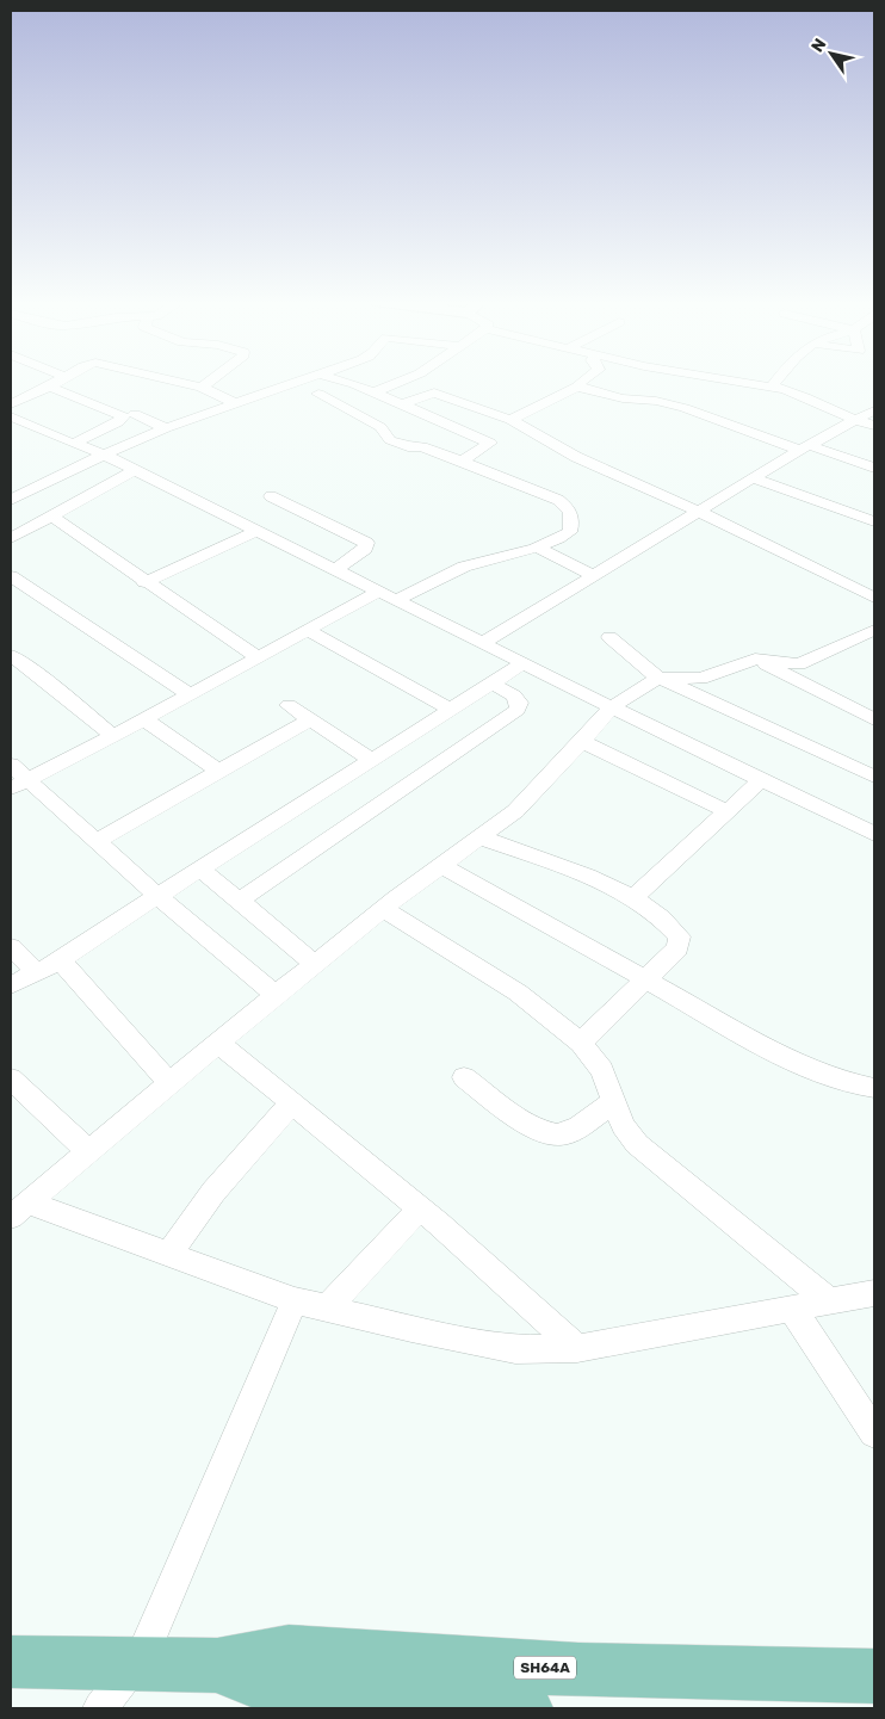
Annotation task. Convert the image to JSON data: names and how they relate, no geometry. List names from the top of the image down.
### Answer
{
  "streets": {
    "main road": ["SH64A"]
  },
  "north": "top left"
}
